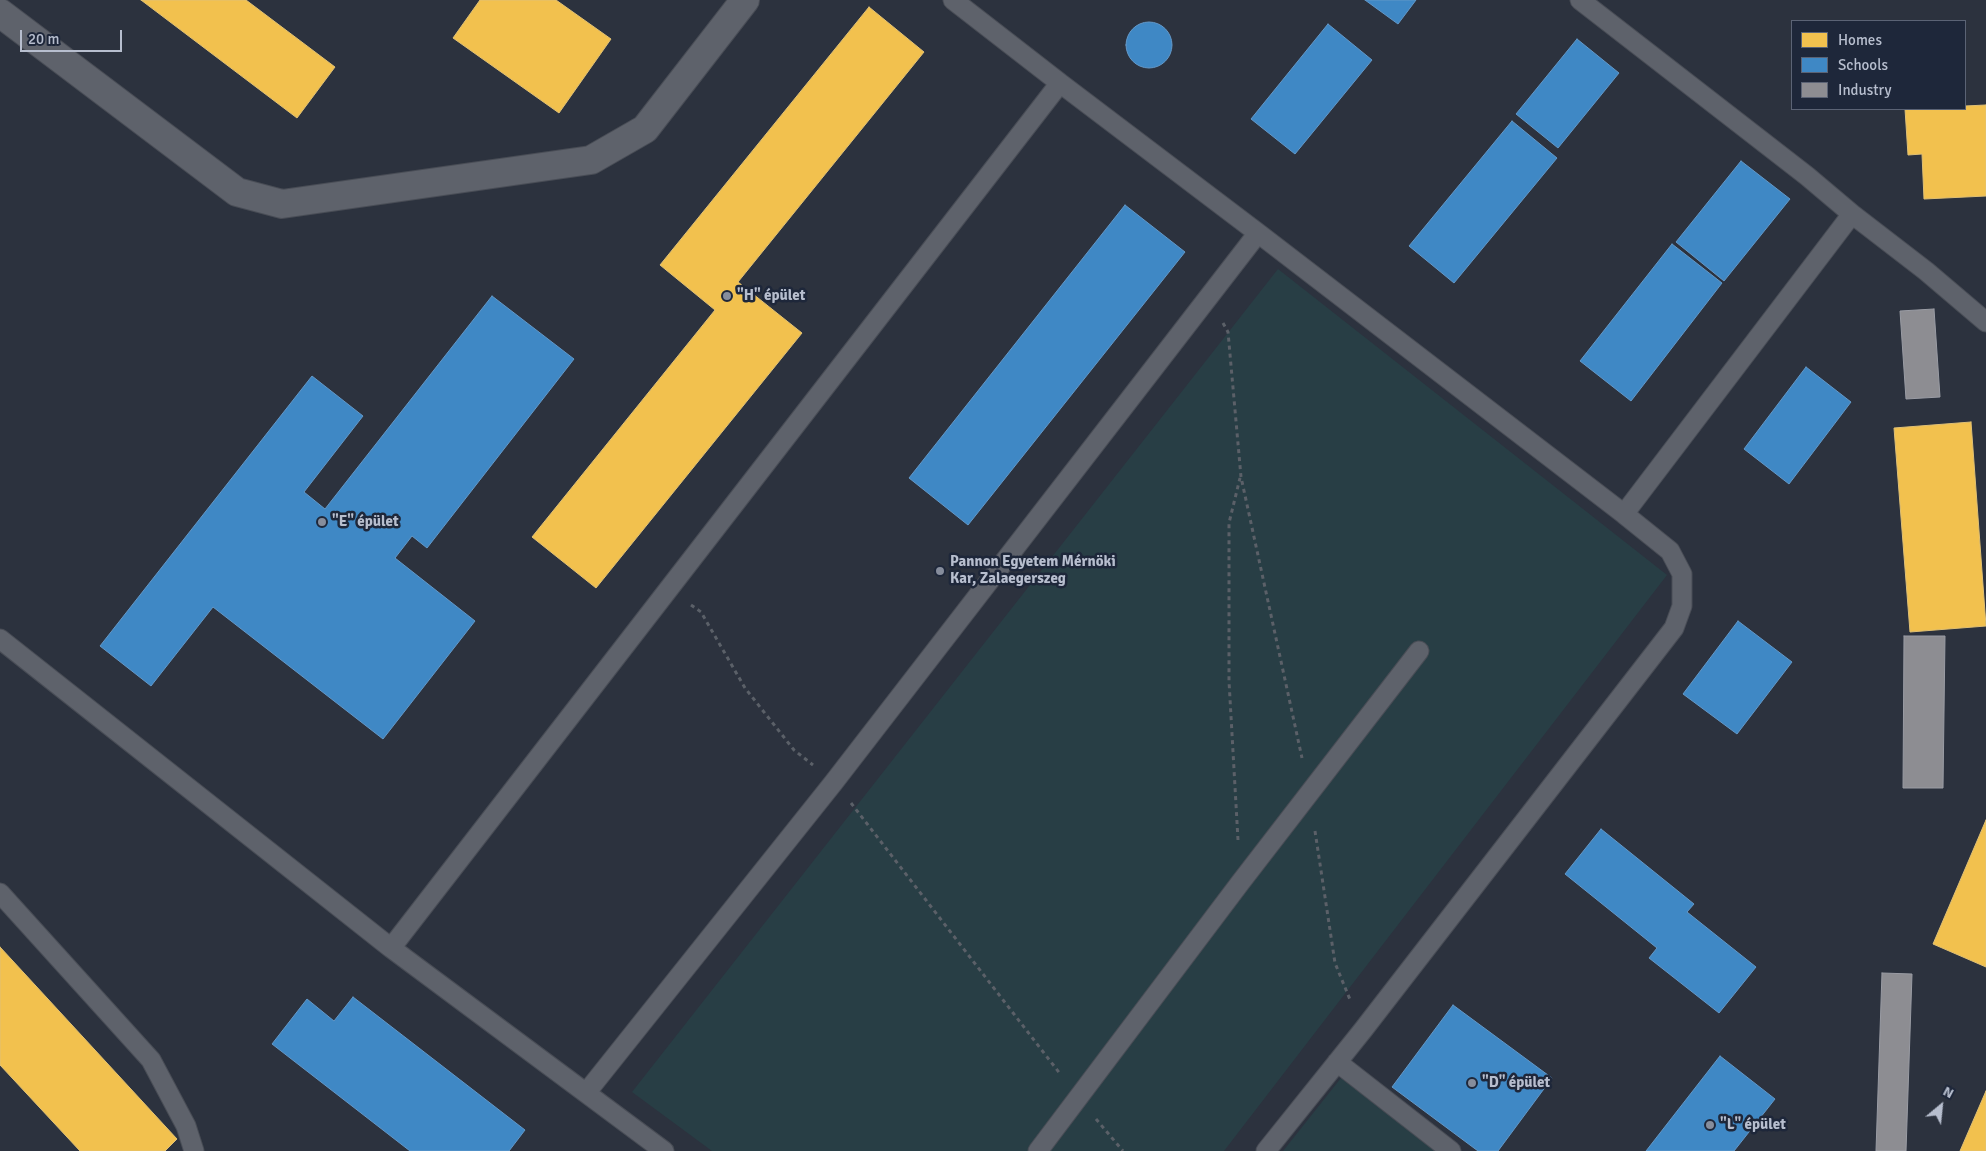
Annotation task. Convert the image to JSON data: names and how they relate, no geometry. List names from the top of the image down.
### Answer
{
  "places": [
    "\"H\" épület",
    "\"E\" épület",
    "Pannon Egyetem Mérnöki Kar, Zalaegerszeg",
    "\"D\" épület",
    "\"L\" épület"
  ],
  "legend": ["Homes", "Schools", "Industry"],
  "scale_bar": "20 m",
  "north": "top right"
}
